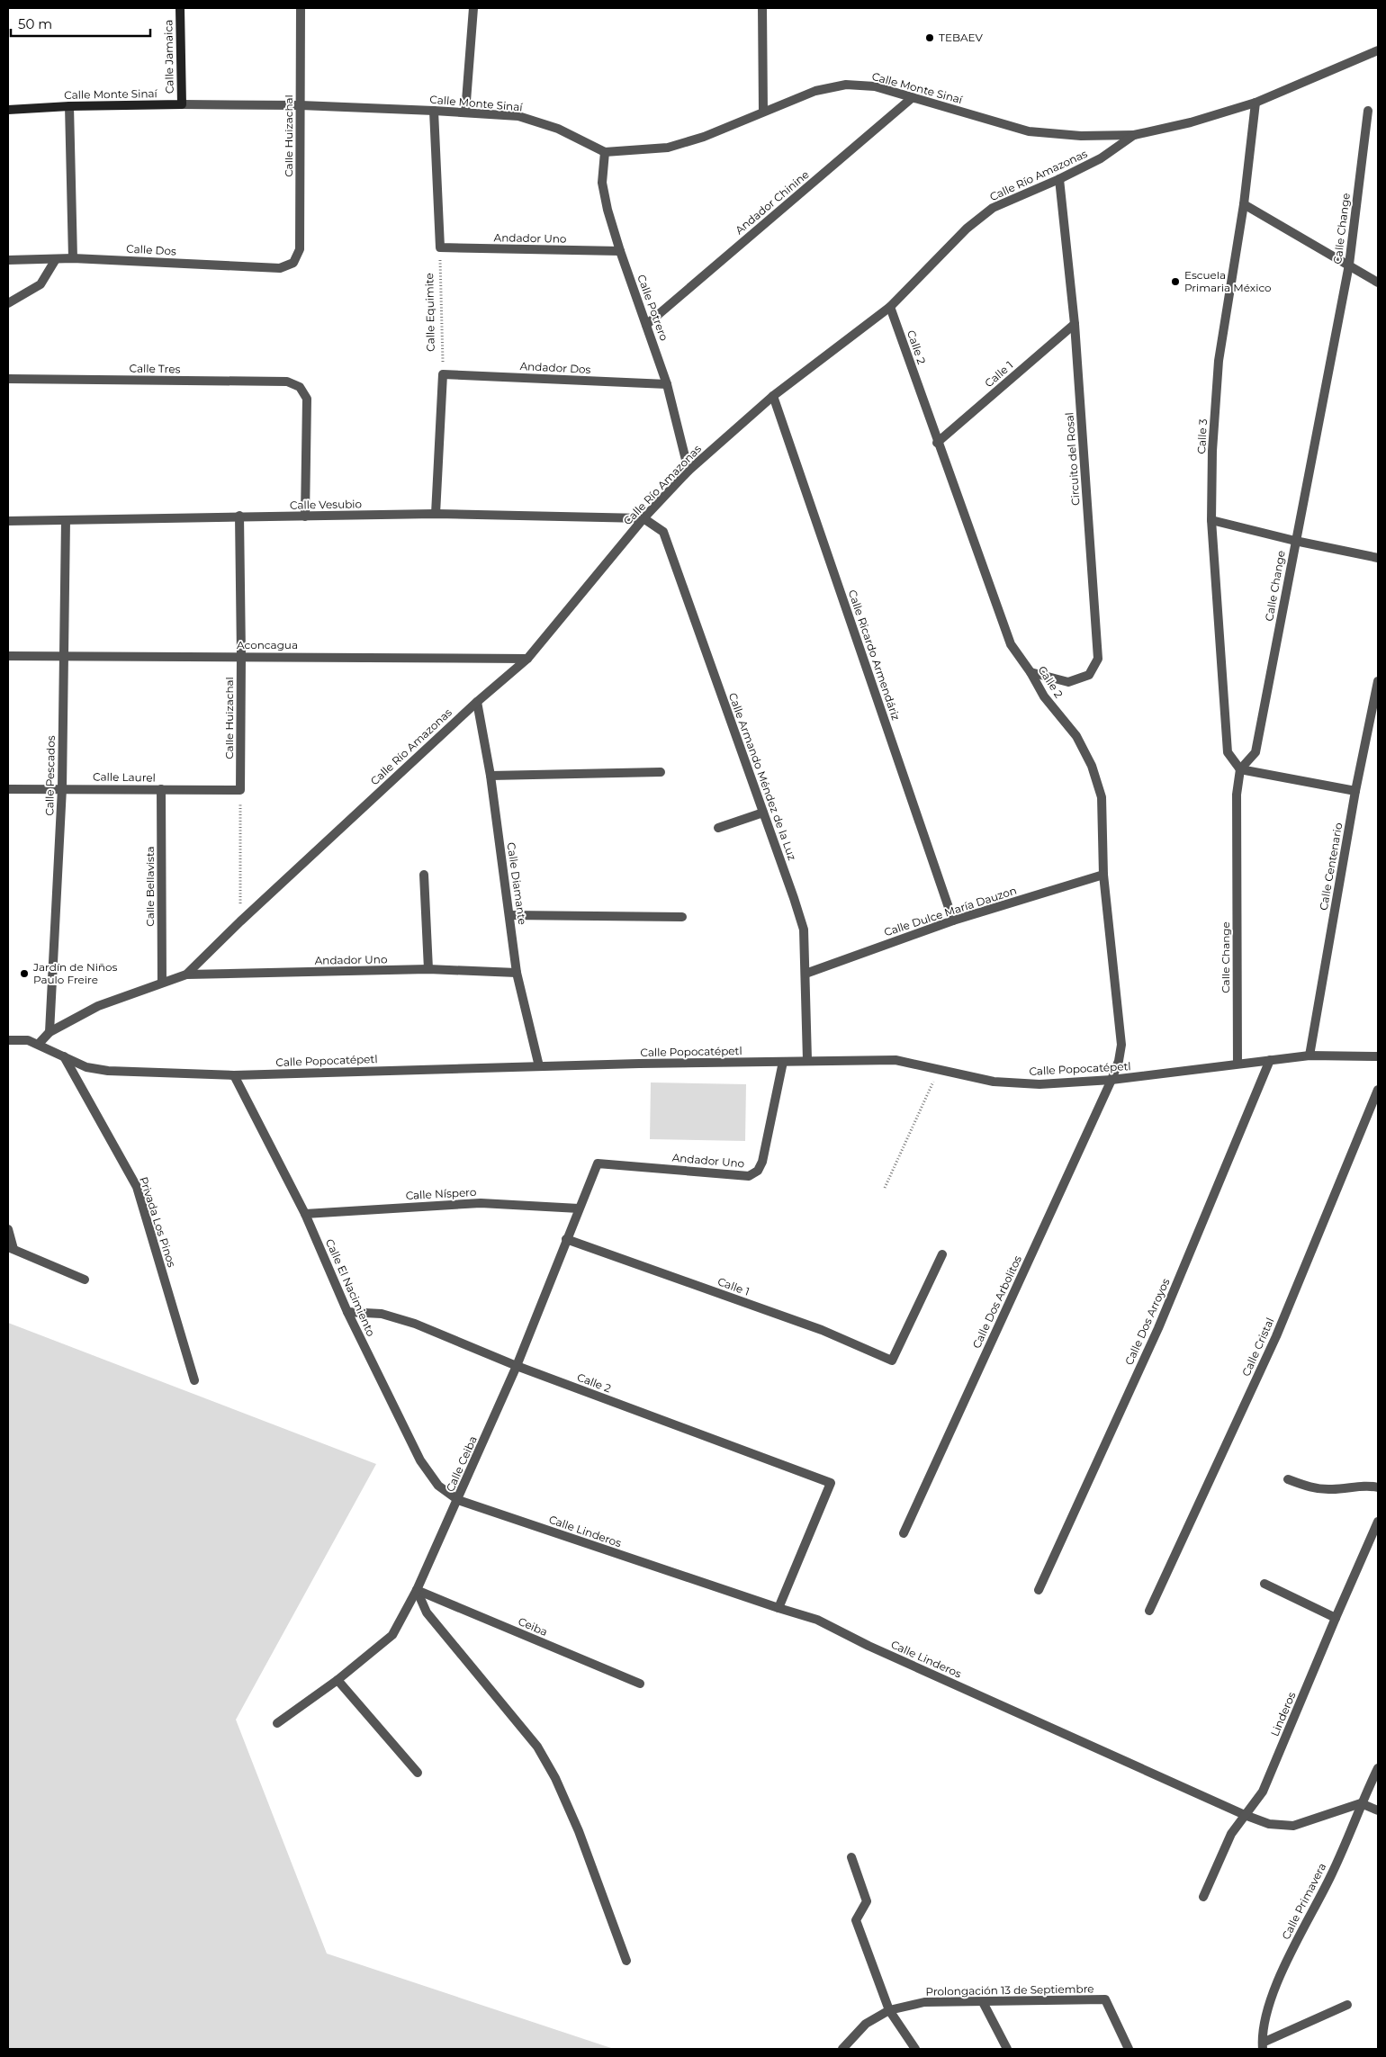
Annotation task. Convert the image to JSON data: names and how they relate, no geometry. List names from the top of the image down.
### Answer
{
  "streets": {
    "main road": ["Calle Jamaica", "Calle Monte Sinaí"],
    "street": [
      "Calle Huizachal",
      "Calle Río Amazonas",
      "Andador Chinine",
      "Calle Change",
      "Andador Uno",
      "Calle Dos",
      "Calle Potrero",
      "Calle 2",
      "Andador Dos",
      "Calle Tres",
      "Calle 1",
      "Calle 3",
      "Circuito del Rosal",
      "Calle Vesubio",
      "Aconcagua",
      "Calle Ricardo Armendáriz",
      "Calle Pescados",
      "Calle Armando Méndez de la Luz",
      "Calle Laurel",
      "Calle Centenario",
      "Calle Diamante",
      "Calle Bellavista",
      "Calle Dulce María Dauzon",
      "Calle Popocatépetl",
      "Calle Níspero",
      "Privada Los Pinos",
      "Calle El Nacimiento",
      "Calle Dos Arbolitos",
      "Calle Dos Arroyos",
      "Calle Cristal",
      "Calle Ceiba",
      "Calle Linderos",
      "Ceiba",
      "Linderos",
      "Calle Primavera",
      "Prolongación 13 de Septiembre"
    ],
    "path": ["Calle Equimite"]
  },
  "crossings": [
    ["Calle Jamaica", "Calle Monte Sinaí"],
    ["Calle Monte Sinaí", "Calle Huizachal"],
    ["Calle Monte Sinaí", "Calle Río Amazonas"],
    ["Calle Monte Sinaí", "Andador Chinine"],
    ["Calle Monte Sinaí", "Calle Potrero"],
    ["Calle Huizachal", "Calle Dos"],
    ["Calle Huizachal", "Calle Vesubio"],
    ["Calle Huizachal", "Aconcagua"],
    ["Calle Huizachal", "Calle Laurel"],
    ["Calle Río Amazonas", "Andador Uno"],
    ["Calle Río Amazonas", "Calle Potrero"],
    ["Calle Río Amazonas", "Calle 2"],
    ["Calle Río Amazonas", "Calle 3"],
    ["Calle Río Amazonas", "Circuito del Rosal"],
    ["Calle Río Amazonas", "Calle Vesubio"],
    ["Calle Río Amazonas", "Aconcagua"],
    ["Calle Río Amazonas", "Calle Ricardo Armendáriz"],
    ["Calle Río Amazonas", "Calle Pescados"],
    ["Calle Río Amazonas", "Calle Armando Méndez de la Luz"],
    ["Calle Río Amazonas", "Calle Diamante"],
    ["Calle Río Amazonas", "Calle Bellavista"],
    ["Calle Río Amazonas", "Calle Popocatépetl"],
    ["Andador Chinine", "Calle Potrero"],
    ["Calle Change", "Calle 3"],
    ["Calle Change", "Calle Popocatépetl"],
    ["Andador Uno", "Calle Potrero"],
    ["Andador Uno", "Calle Equimite"],
    ["Andador Uno", "Calle Diamante"],
    ["Andador Uno", "Calle Popocatépetl"],
    ["Andador Uno", "Calle Ceiba"],
    ["Calle Potrero", "Andador Dos"],
    ["Calle Equimite", "Andador Dos"],
    ["Calle 2", "Calle 1"],
    ["Calle 2", "Circuito del Rosal"],
    ["Calle 2", "Calle Dulce María Dauzon"],
    ["Calle 2", "Calle Popocatépetl"],
    ["Calle 2", "Calle El Nacimiento"],
    ["Calle 2", "Calle Dos Arbolitos"],
    ["Calle 2", "Calle Ceiba"],
    ["Calle 2", "Calle Linderos"],
    ["Calle Tres", "Calle Vesubio"],
    ["Calle 1", "Circuito del Rosal"],
    ["Calle 1", "Calle Ceiba"],
    ["Calle Vesubio", "Calle Pescados"],
    ["Calle Vesubio", "Calle Armando Méndez de la Luz"],
    ["Aconcagua", "Calle Pescados"],
    ["Calle Ricardo Armendáriz", "Calle Dulce María Dauzon"],
    ["Calle Pescados", "Calle Laurel"],
    ["Calle Armando Méndez de la Luz", "Calle Dulce María Dauzon"],
    ["Calle Armando Méndez de la Luz", "Calle Popocatépetl"],
    ["Calle Laurel", "Calle Bellavista"],
    ["Calle Centenario", "Calle Popocatépetl"],
    ["Calle Diamante", "Calle Popocatépetl"],
    ["Calle Popocatépetl", "Privada Los Pinos"],
    ["Calle Popocatépetl", "Calle El Nacimiento"],
    ["Calle Popocatépetl", "Calle Dos Arbolitos"],
    ["Calle Popocatépetl", "Calle Dos Arroyos"],
    ["Calle Níspero", "Calle El Nacimiento"],
    ["Calle Níspero", "Calle Ceiba"],
    ["Calle El Nacimiento", "Calle Ceiba"],
    ["Calle El Nacimiento", "Calle Linderos"],
    ["Calle Ceiba", "Calle Linderos"],
    ["Calle Ceiba", "Ceiba"],
    ["Calle Linderos", "Linderos"],
    ["Calle Linderos", "Calle Primavera"]
  ],
  "places": ["TEBAEV", "Escuela Primaria México", "Jardín de Niños Paulo Freire"],
  "scale_bar": "50 m"
}
